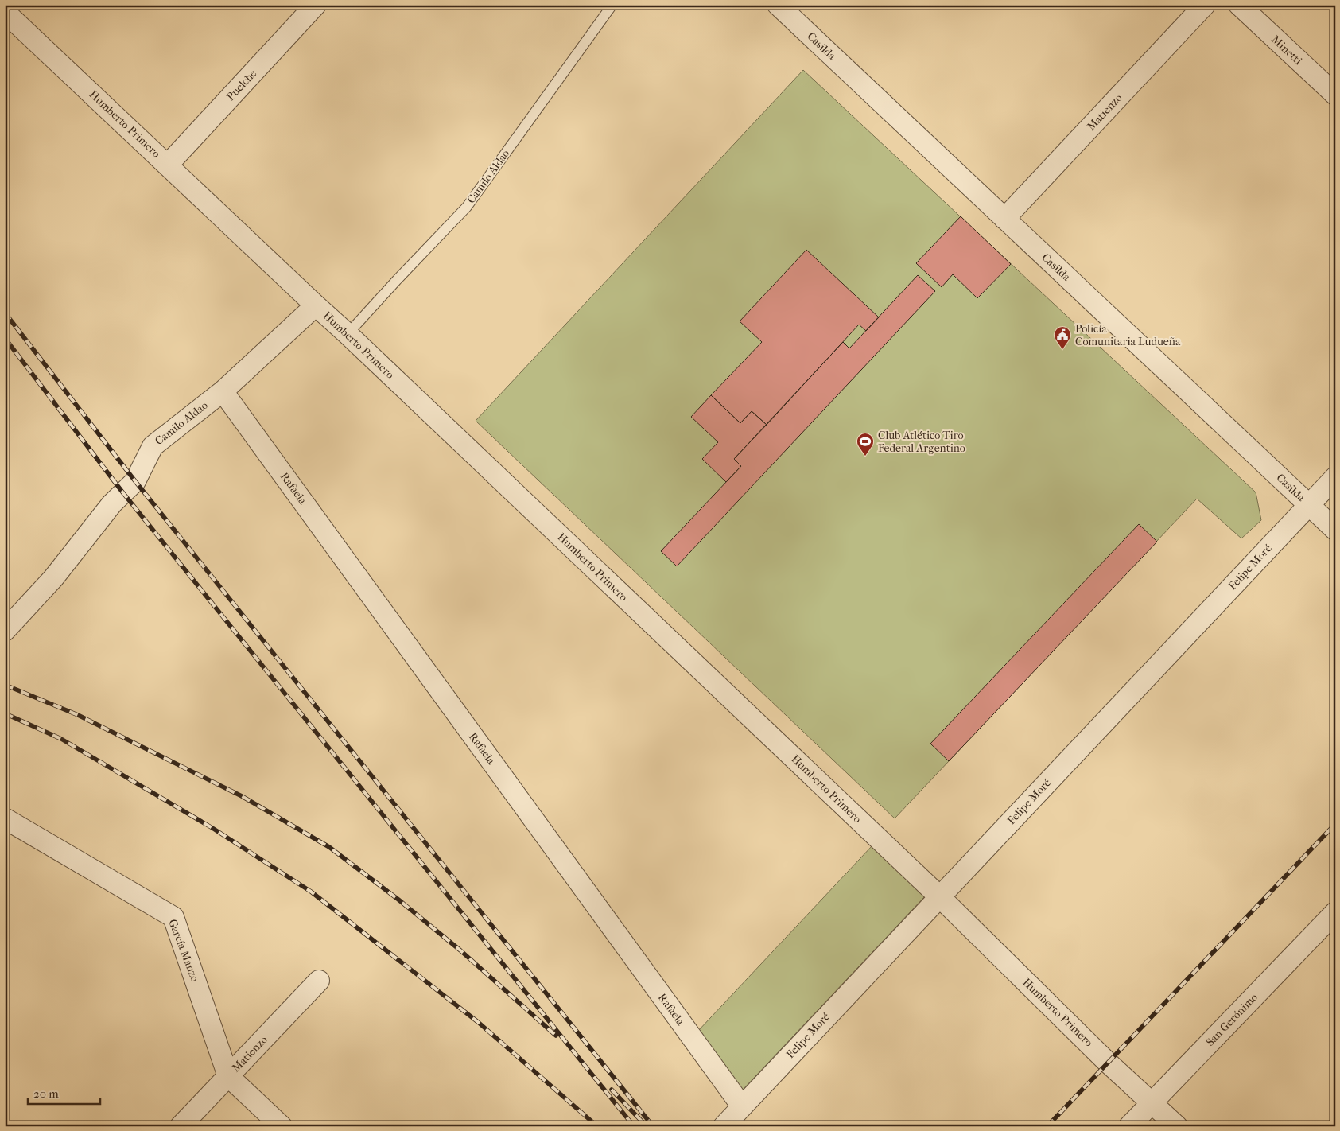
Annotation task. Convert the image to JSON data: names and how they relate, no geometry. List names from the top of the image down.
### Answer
{
  "streets": {
    "street": [
      "Casilda",
      "Minetti",
      "Puelche",
      "Matienzo",
      "Humberto Primero",
      "Camilo Aldao",
      "Rafaela",
      "Felipe Moré",
      "García Manzo",
      "San Gerónimo"
    ]
  },
  "crossings": [
    ["Casilda", "Matienzo"],
    ["Casilda", "Felipe Moré"],
    ["Puelche", "Humberto Primero"],
    ["Matienzo", "García Manzo"],
    ["Humberto Primero", "Camilo Aldao"],
    ["Humberto Primero", "Felipe Moré"],
    ["Humberto Primero", "San Gerónimo"],
    ["Camilo Aldao", "Rafaela"],
    ["Rafaela", "Felipe Moré"]
  ],
  "places": {
    "public building": ["Policía Comunitaria Ludueña"],
    "sports": ["Club Atlético Tiro Federal Argentino"]
  },
  "scale_bar": "20 m"
}
